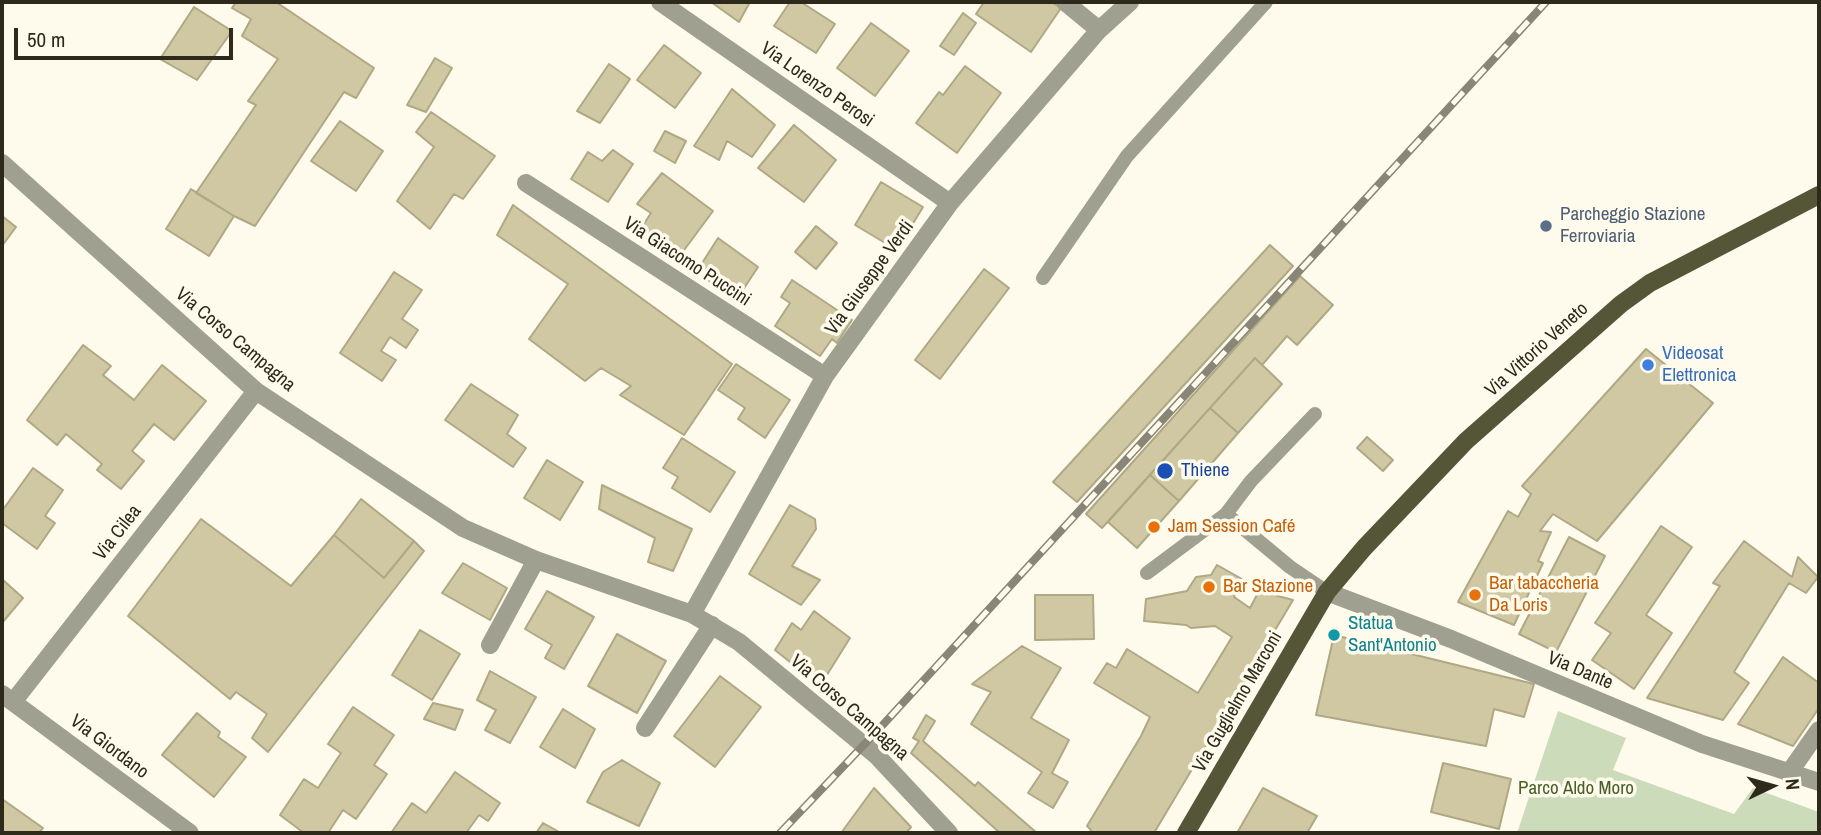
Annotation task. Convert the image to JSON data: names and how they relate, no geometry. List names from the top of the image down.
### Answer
{
  "streets": {
    "main road": ["Via Vittorio Veneto", "Via Guglielmo Marconi"],
    "street": [
      "Via Lorenzo Perosi",
      "Via Giacomo Puccini",
      "Via Giuseppe Verdi",
      "Via Corso Campagna",
      "Via Cilea",
      "Via Dante",
      "Via Giordano"
    ]
  },
  "crossings": [
    ["Via Lorenzo Perosi", "Via Giuseppe Verdi"],
    ["Via Giacomo Puccini", "Via Giuseppe Verdi"],
    ["Via Giuseppe Verdi", "Via Corso Campagna"],
    ["Via Corso Campagna", "Via Cilea"],
    ["Via Vittorio Veneto", "Via Dante"],
    ["Via Vittorio Veneto", "Via Guglielmo Marconi"],
    ["Via Cilea", "Via Giordano"],
    ["Via Dante", "Via Guglielmo Marconi"]
  ],
  "parks": ["Parco Aldo Moro"],
  "places": [
    "Parcheggio Stazione Ferroviaria",
    "Videosat Elettronica",
    "Thiene",
    "Jam Session Café",
    "Bar Stazione",
    "Bar tabaccheria Da Loris",
    "Statua Sant'Antonio"
  ],
  "scale_bar": "50 m",
  "north": "right"
}
